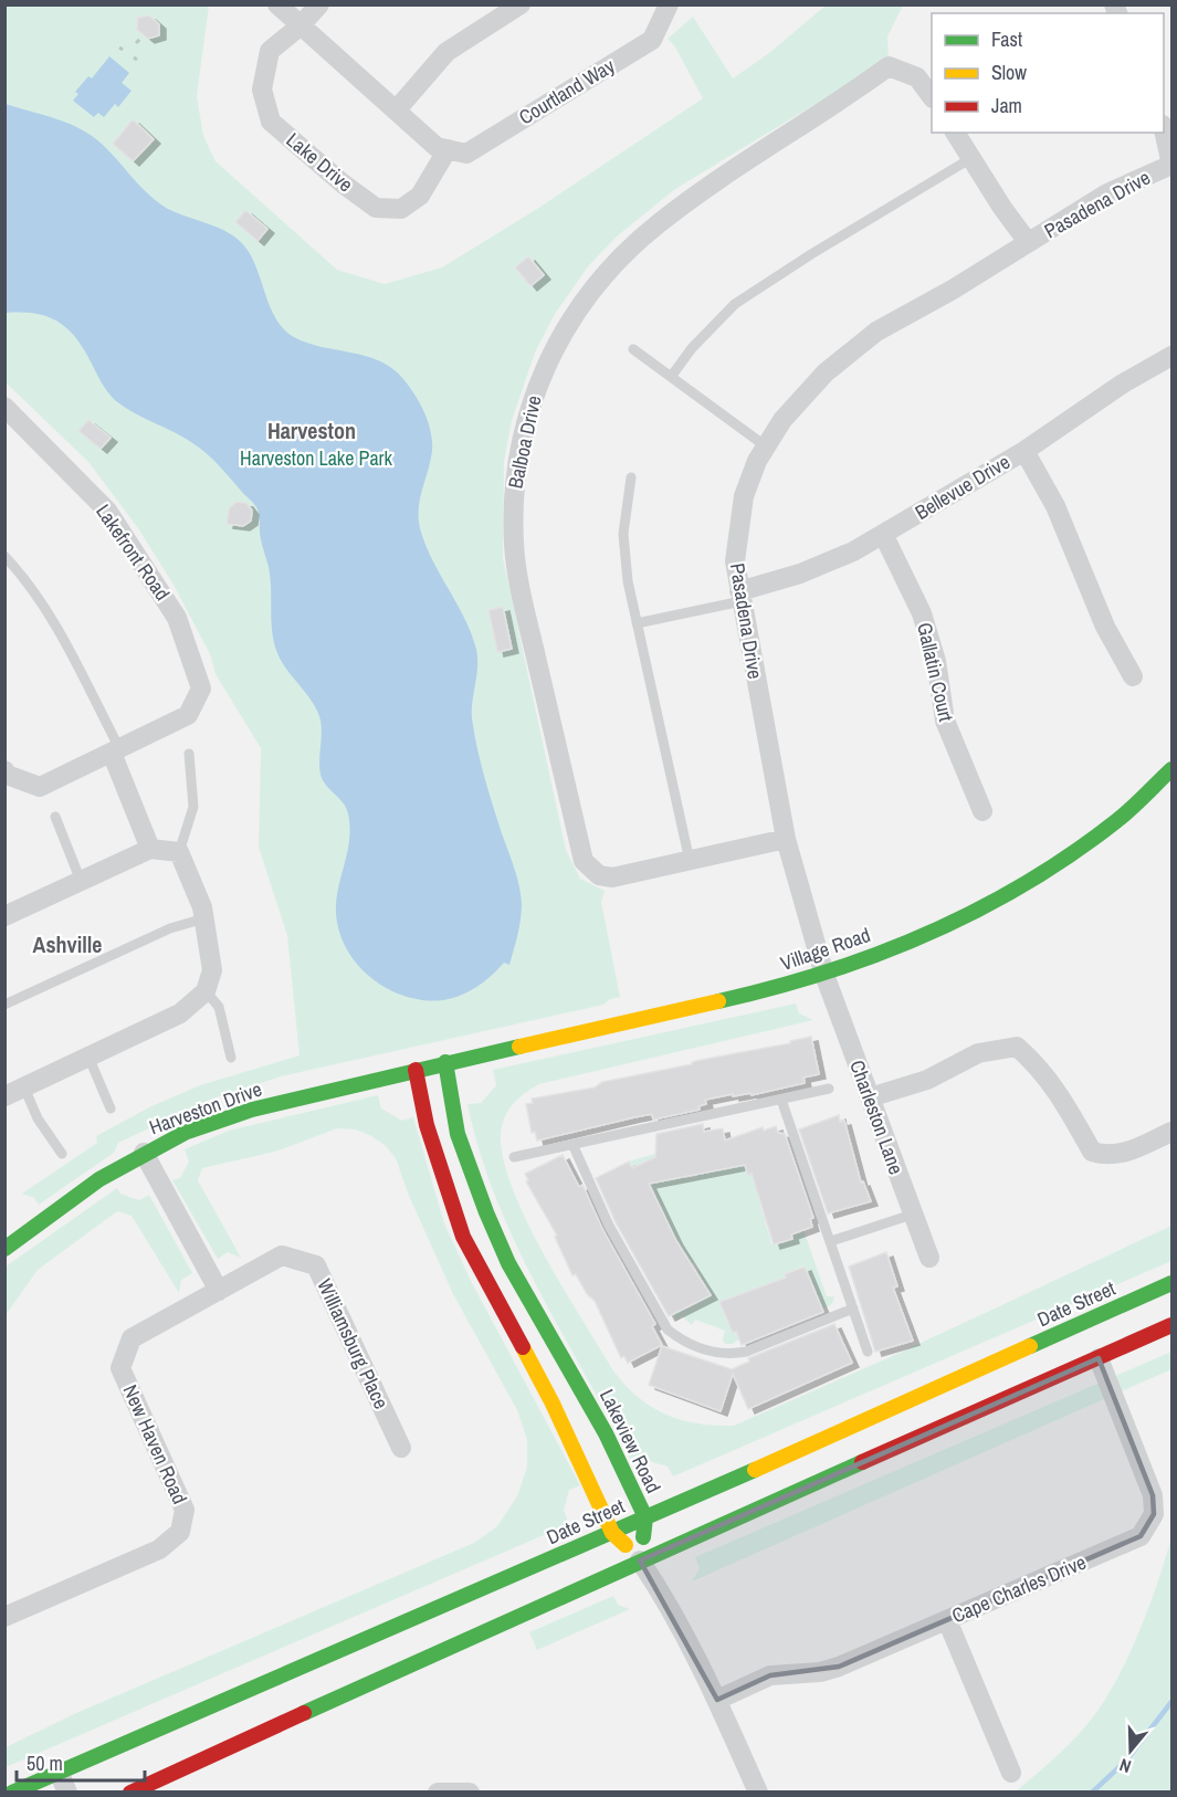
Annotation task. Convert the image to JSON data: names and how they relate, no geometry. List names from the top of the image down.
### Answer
{
  "streets": {
    "main road": [
      "Village Road",
      "Harveston Drive",
      "Date Street",
      "Lakeview Road"
    ],
    "street": [
      "Courtland Way",
      "Lake Drive",
      "Pasadena Drive",
      "Balboa Drive",
      "Bellevue Drive",
      "Lakefront Road",
      "Gallatin Court",
      "Charleston Lane",
      "Williamsburg Place",
      "New Haven Road",
      "Cape Charles Drive"
    ]
  },
  "crossings": [
    ["Courtland Way", "Lake Drive"],
    ["Pasadena Drive", "Balboa Drive"],
    ["Pasadena Drive", "Bellevue Drive"],
    ["Pasadena Drive", "Village Road"],
    ["Pasadena Drive", "Charleston Lane"],
    ["Bellevue Drive", "Gallatin Court"],
    ["Village Road", "Harveston Drive"],
    ["Village Road", "Charleston Lane"],
    ["Village Road", "Lakeview Road"],
    ["Harveston Drive", "Lakeview Road"],
    ["Date Street", "Lakeview Road"],
    ["Williamsburg Place", "New Haven Road"]
  ],
  "districts": ["Harveston", "Ashville"],
  "parks": ["Harveston Lake Park"],
  "legend": ["Fast", "Slow", "Jam"],
  "scale_bar": "50 m",
  "north": "bottom"
}
